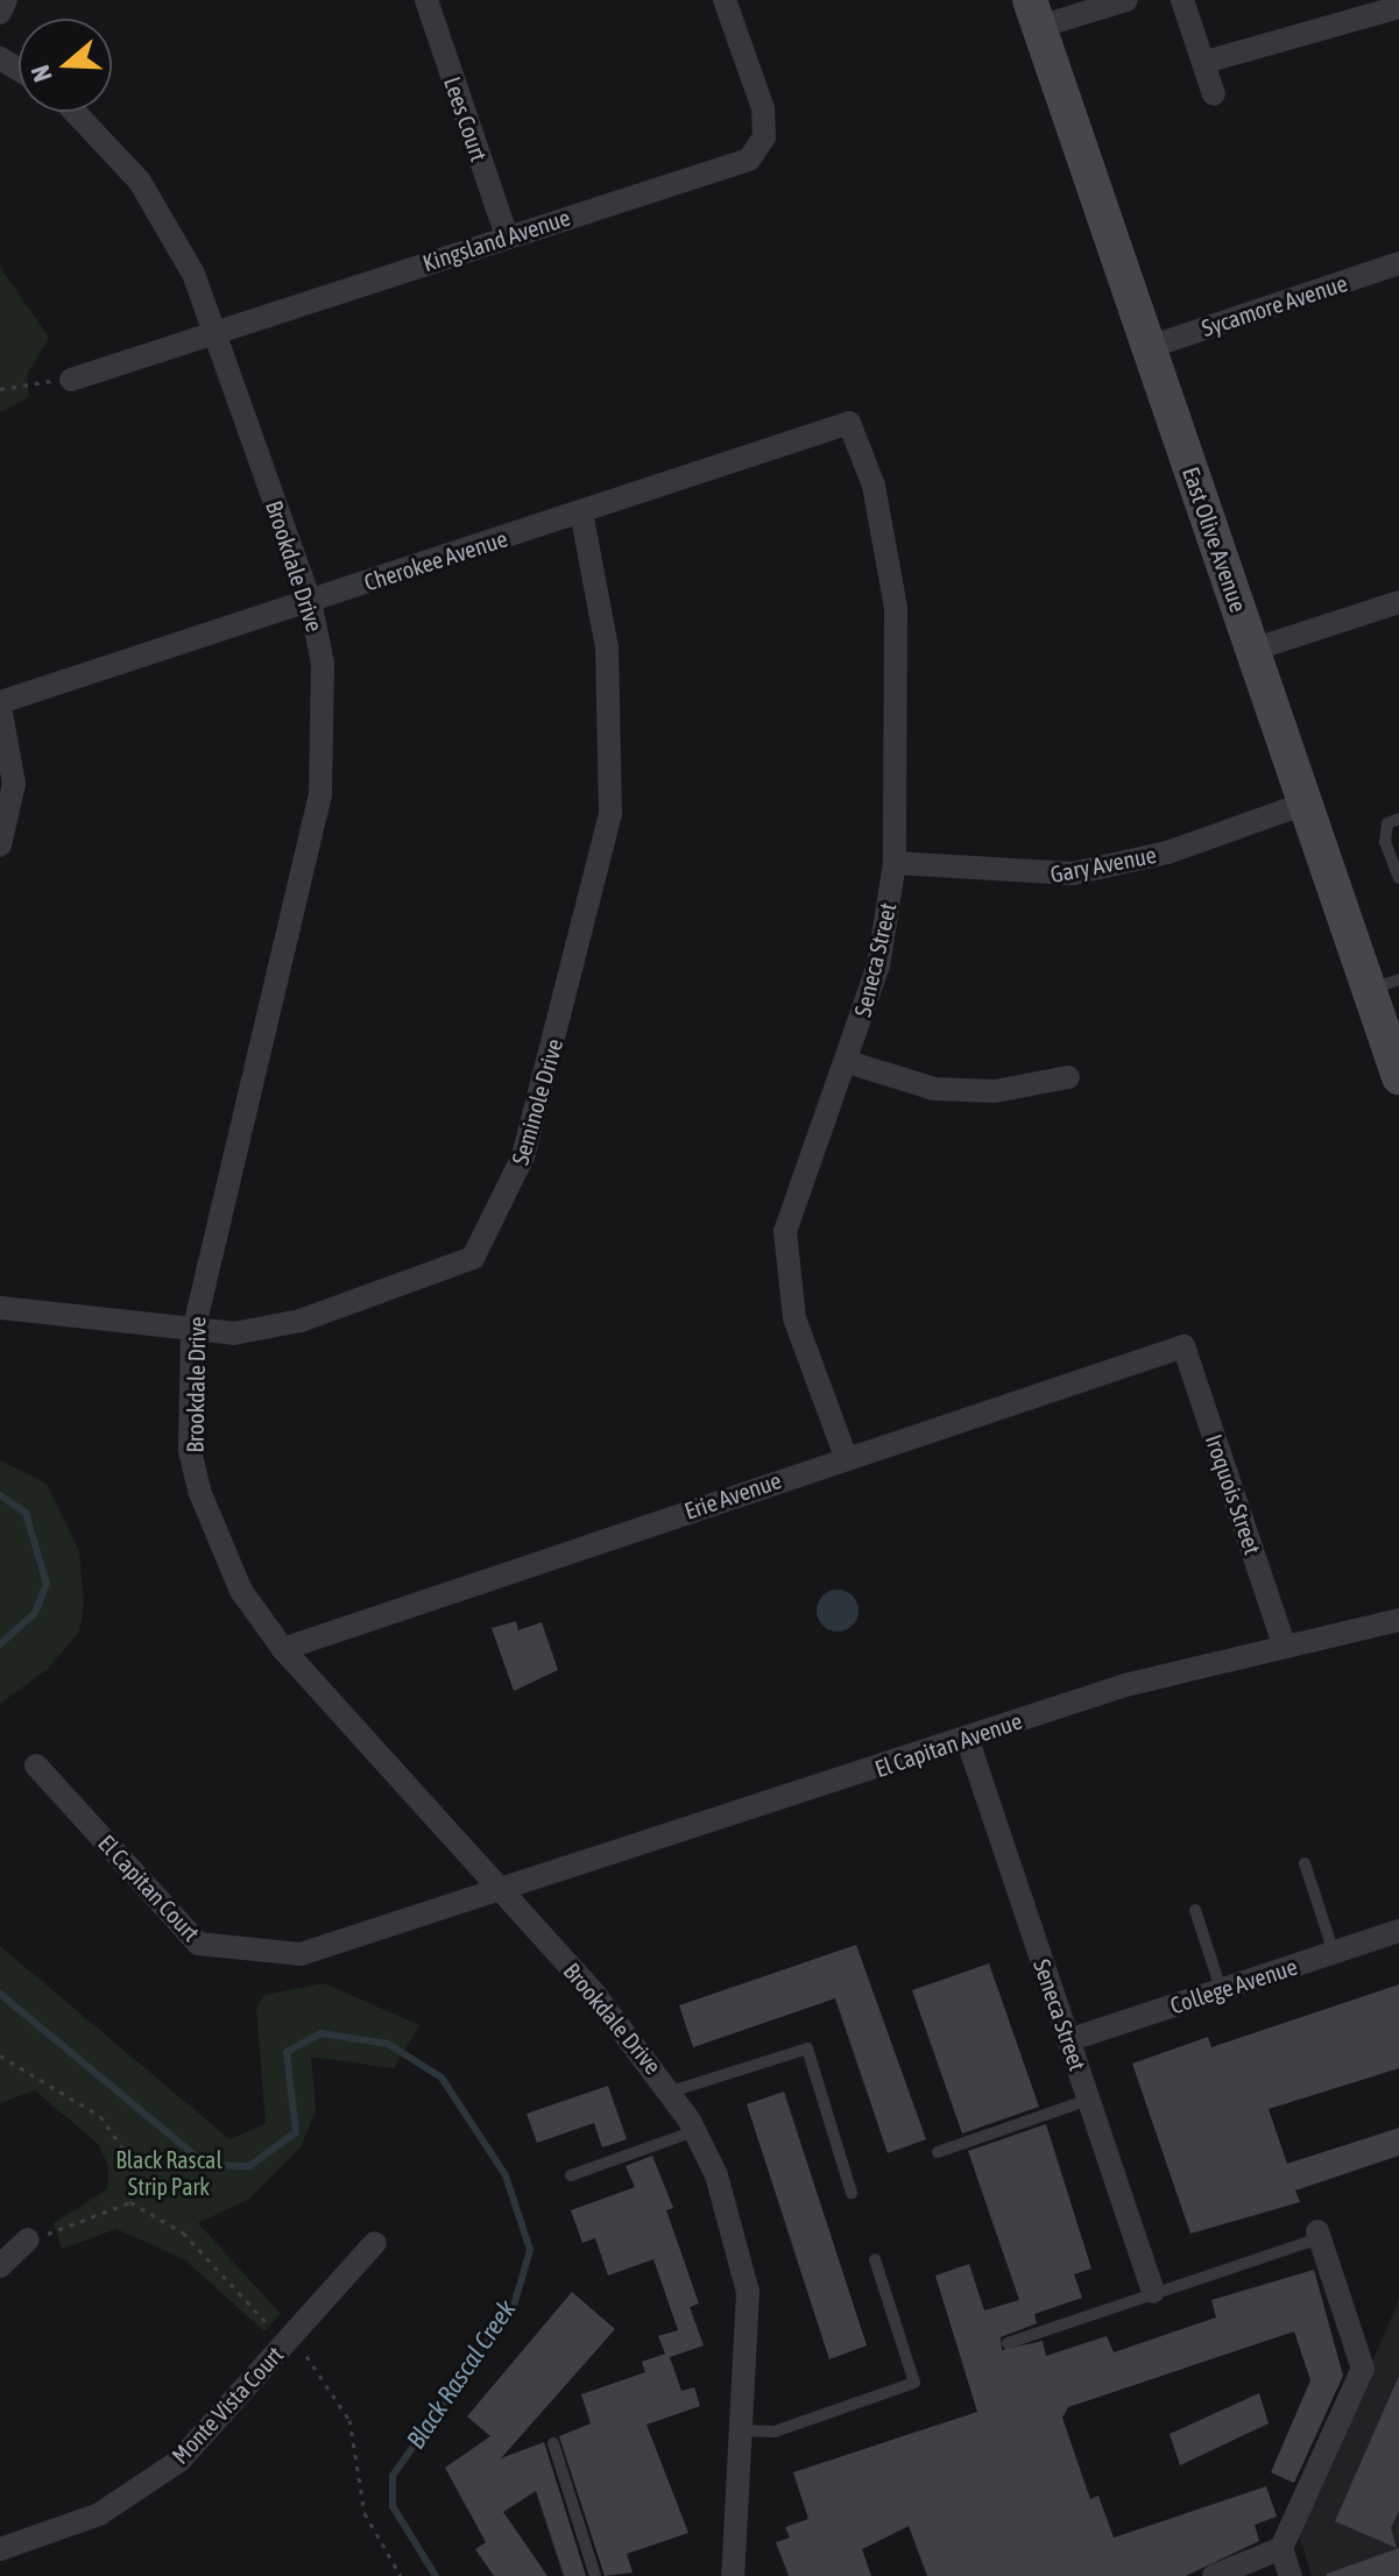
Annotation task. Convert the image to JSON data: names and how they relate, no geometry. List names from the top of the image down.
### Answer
{
  "streets": {
    "main road": ["East Olive Avenue"],
    "street": [
      "Lees Court",
      "Kingsland Avenue",
      "Sycamore Avenue",
      "Cherokee Avenue",
      "Brookdale Drive",
      "Gary Avenue",
      "Seneca Street",
      "Seminole Drive",
      "Iroquois Street",
      "Erie Avenue",
      "El Capitan Avenue",
      "El Capitan Court",
      "College Avenue",
      "Monte Vista Court"
    ]
  },
  "crossings": [
    ["Lees Court", "Kingsland Avenue"],
    ["Kingsland Avenue", "Brookdale Drive"],
    ["Sycamore Avenue", "East Olive Avenue"],
    ["East Olive Avenue", "Gary Avenue"],
    ["Cherokee Avenue", "Brookdale Drive"],
    ["Cherokee Avenue", "Seneca Street"],
    ["Cherokee Avenue", "Seminole Drive"],
    ["Brookdale Drive", "Seminole Drive"],
    ["Brookdale Drive", "Erie Avenue"],
    ["Brookdale Drive", "El Capitan Avenue"],
    ["Brookdale Drive", "El Capitan Court"],
    ["Gary Avenue", "Seneca Street"],
    ["Seneca Street", "Erie Avenue"],
    ["Seneca Street", "El Capitan Avenue"],
    ["Seneca Street", "College Avenue"],
    ["Iroquois Street", "Erie Avenue"],
    ["Iroquois Street", "El Capitan Avenue"],
    ["El Capitan Avenue", "El Capitan Court"]
  ],
  "water": ["Black Rascal Creek"],
  "parks": ["Black Rascal Strip Park"],
  "north": "left"
}
